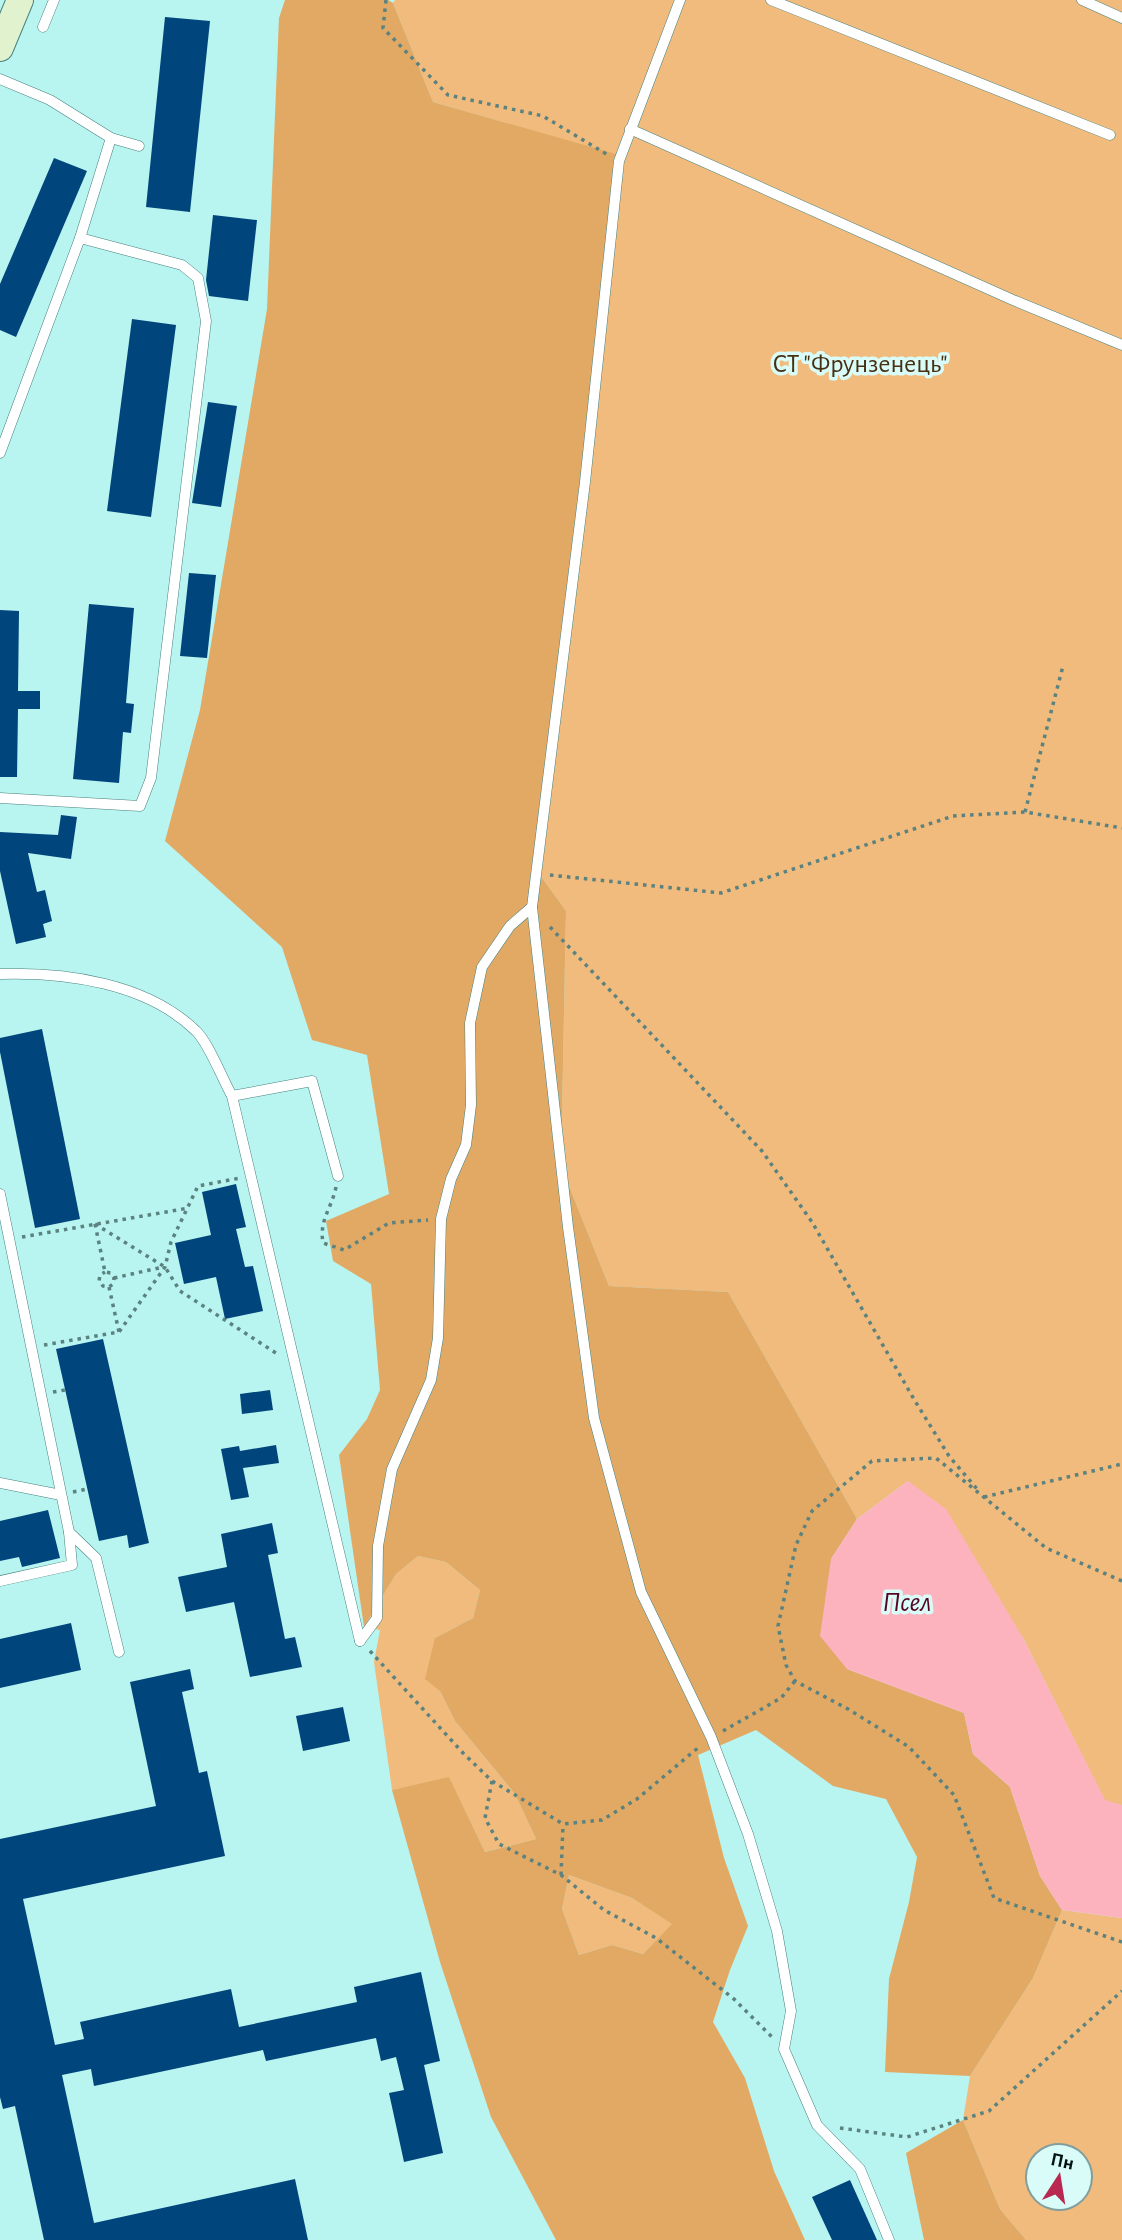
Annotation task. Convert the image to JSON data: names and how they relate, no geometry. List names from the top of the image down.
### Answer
{
  "water": ["Псел"],
  "parks": ["СТ \"Фрунзенець\""],
  "north": "top"
}
